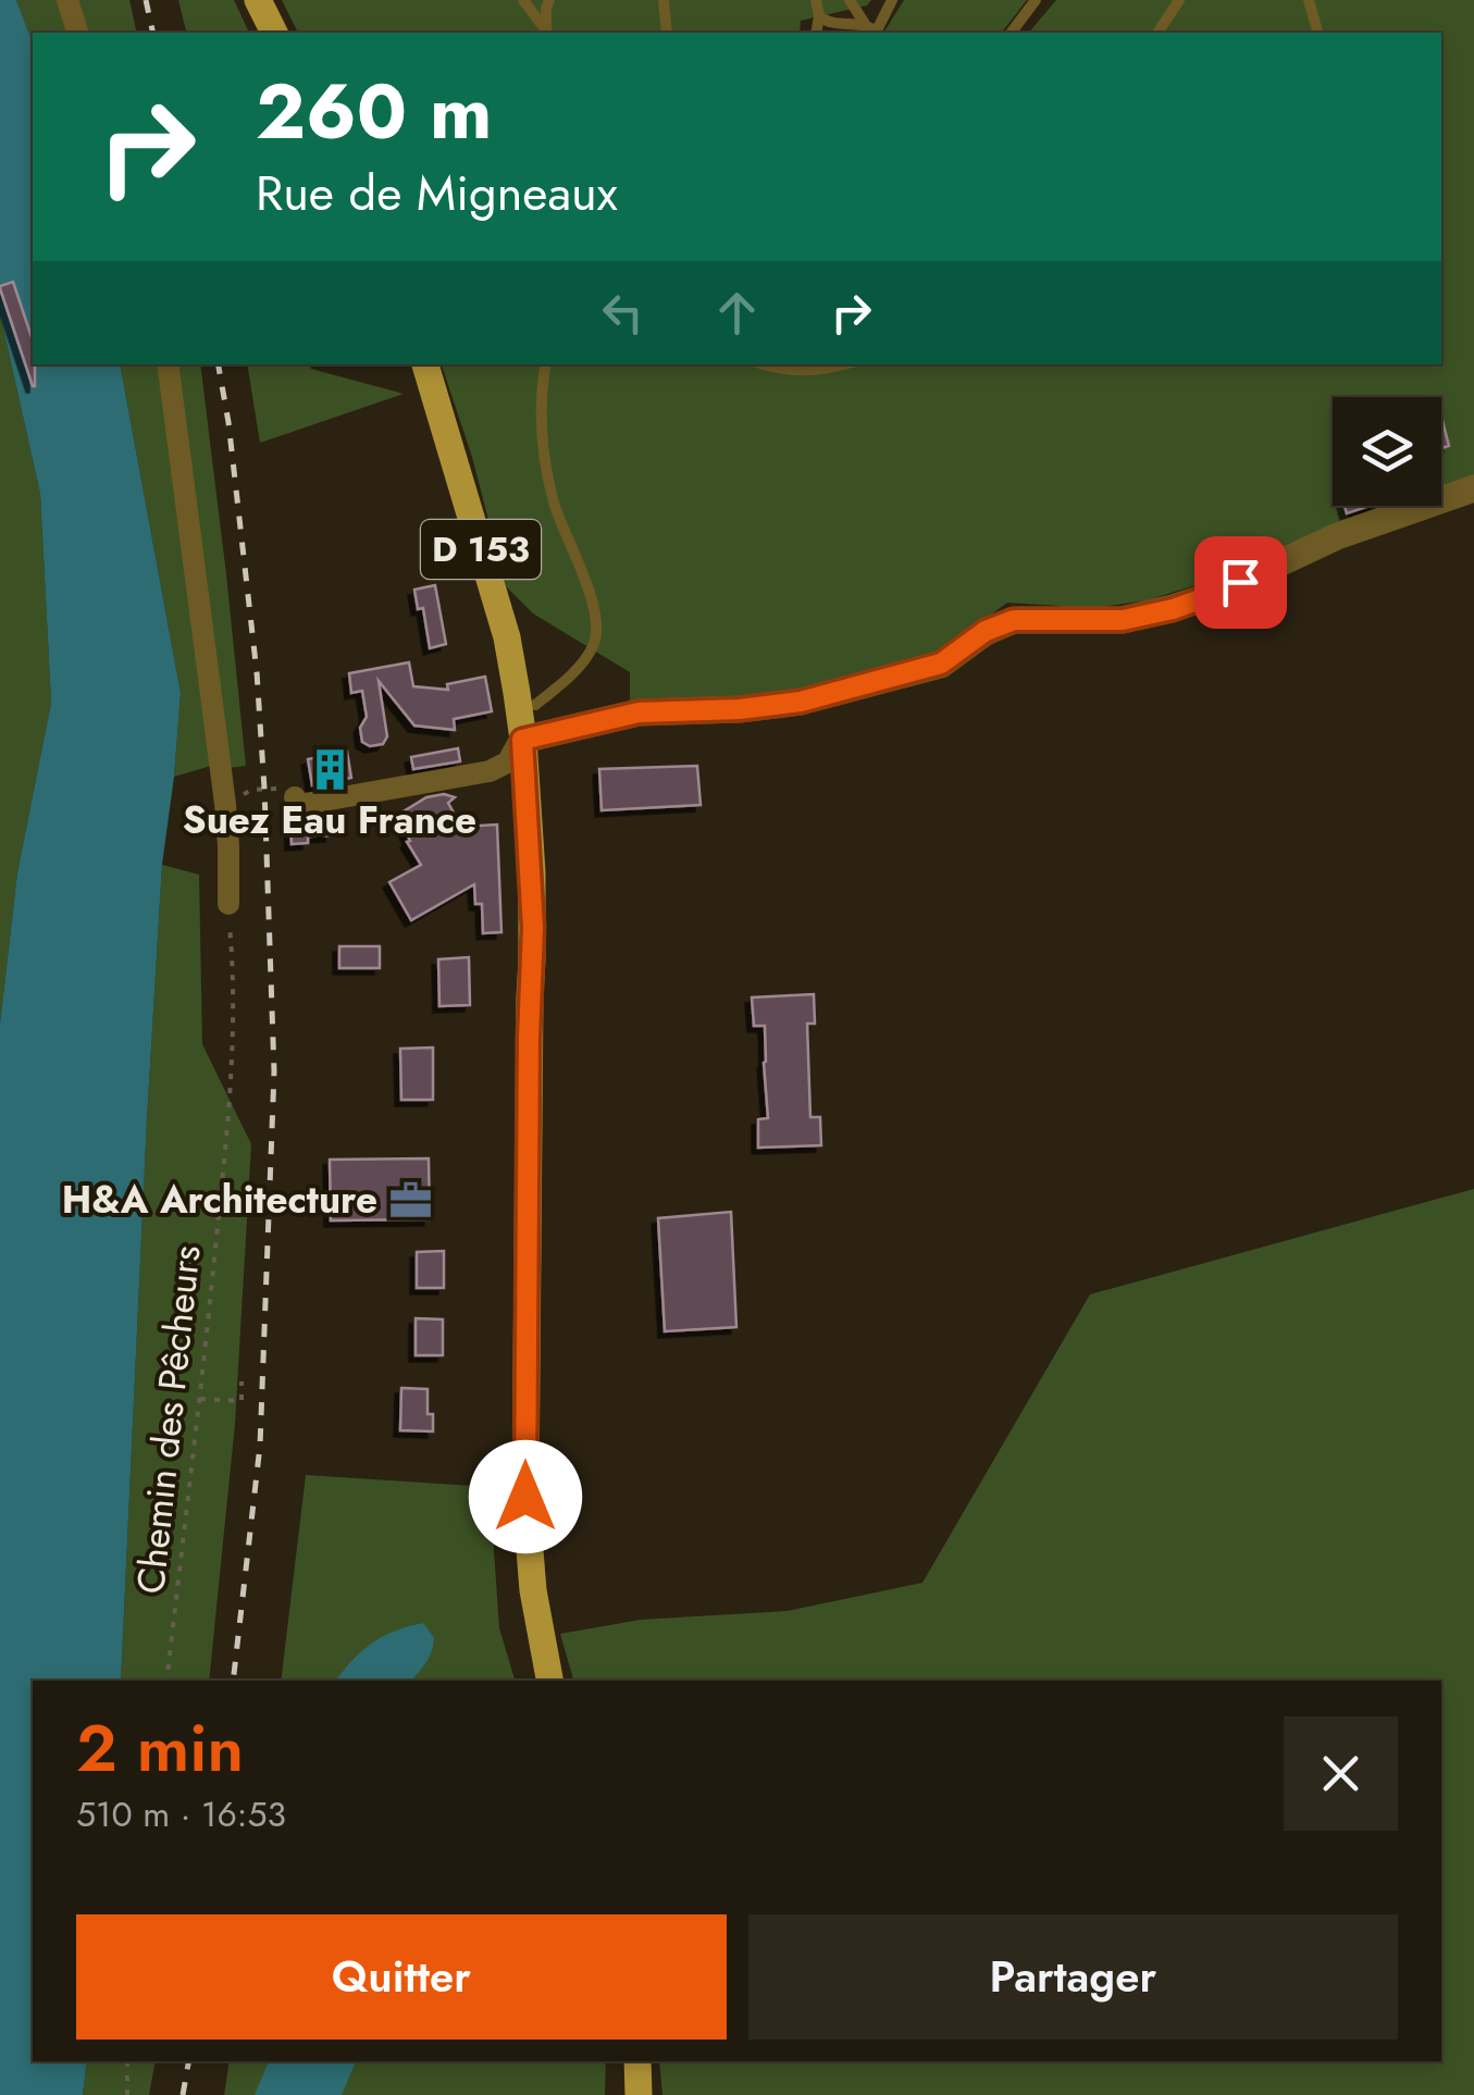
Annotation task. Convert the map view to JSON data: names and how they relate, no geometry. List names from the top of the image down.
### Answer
{
  "streets": {
    "main road": ["D 153"],
    "path": ["Chemin des Pêcheurs"]
  },
  "places": {
    "building": ["Suez Eau France"],
    "office": ["H&A Architecture"]
  },
  "page": {
    "turn": ["260 m", "Rue de Migneaux"],
    "heading": ["2 min", "510 m · 16:53"],
    "buttons": ["Quitter", "Partager"]
  }
}
